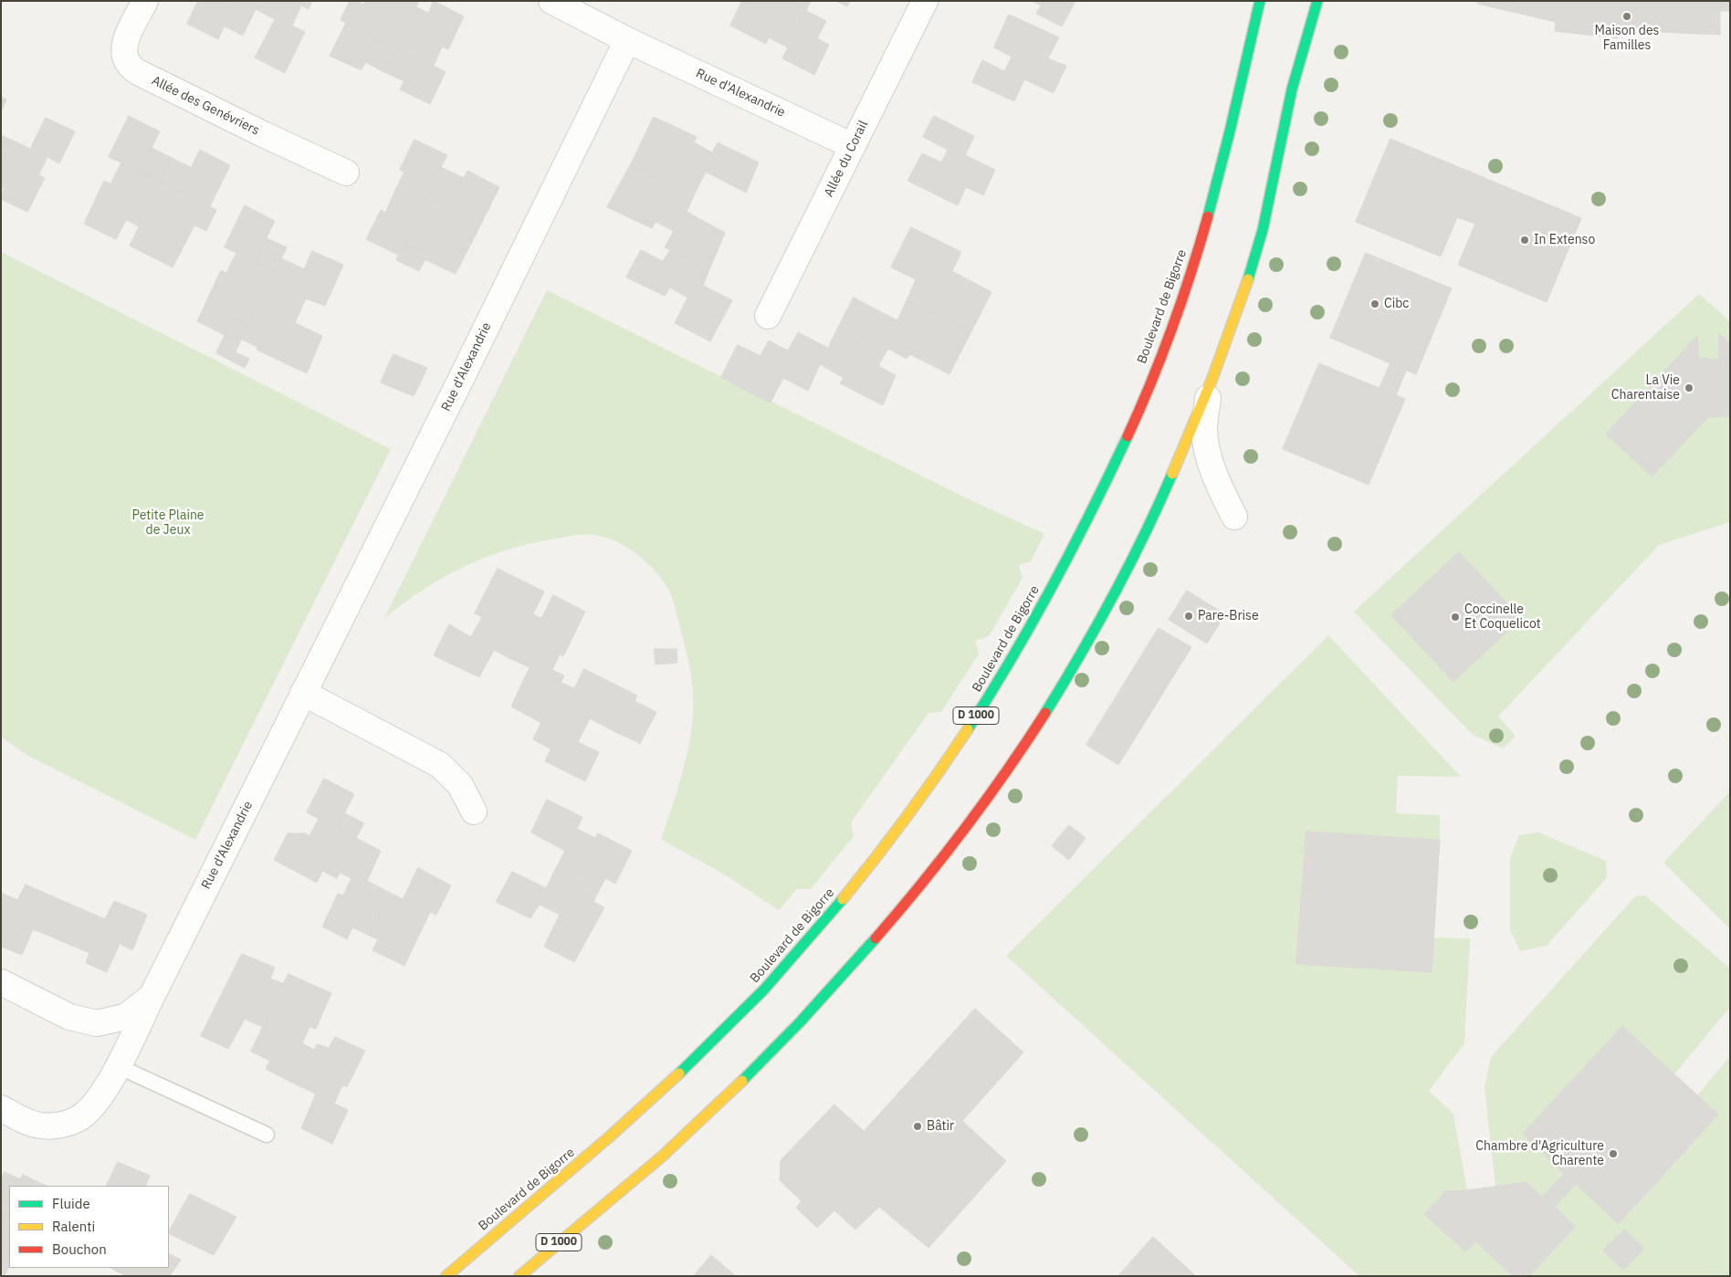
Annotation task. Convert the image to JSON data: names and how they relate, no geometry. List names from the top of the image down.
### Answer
{
  "streets": {
    "main road": ["Boulevard de Bigorre", "D 1000"],
    "street": ["Rue d'Alexandrie", "Allée des Genévriers", "Allée du Corail"]
  },
  "crossings": [
    ["Rue d'Alexandrie", "Allée du Corail"]
  ],
  "parks": ["Petite Plaine de Jeux"],
  "places": [
    "Maison des Familles",
    "In Extenso",
    "Cibc",
    "La Vie Charentaise",
    "Pare-Brise",
    "Coccinelle Et Coquelicot",
    "Bâtir",
    "Chambre d'Agriculture Charente"
  ],
  "legend": ["Fluide", "Ralenti", "Bouchon"]
}
